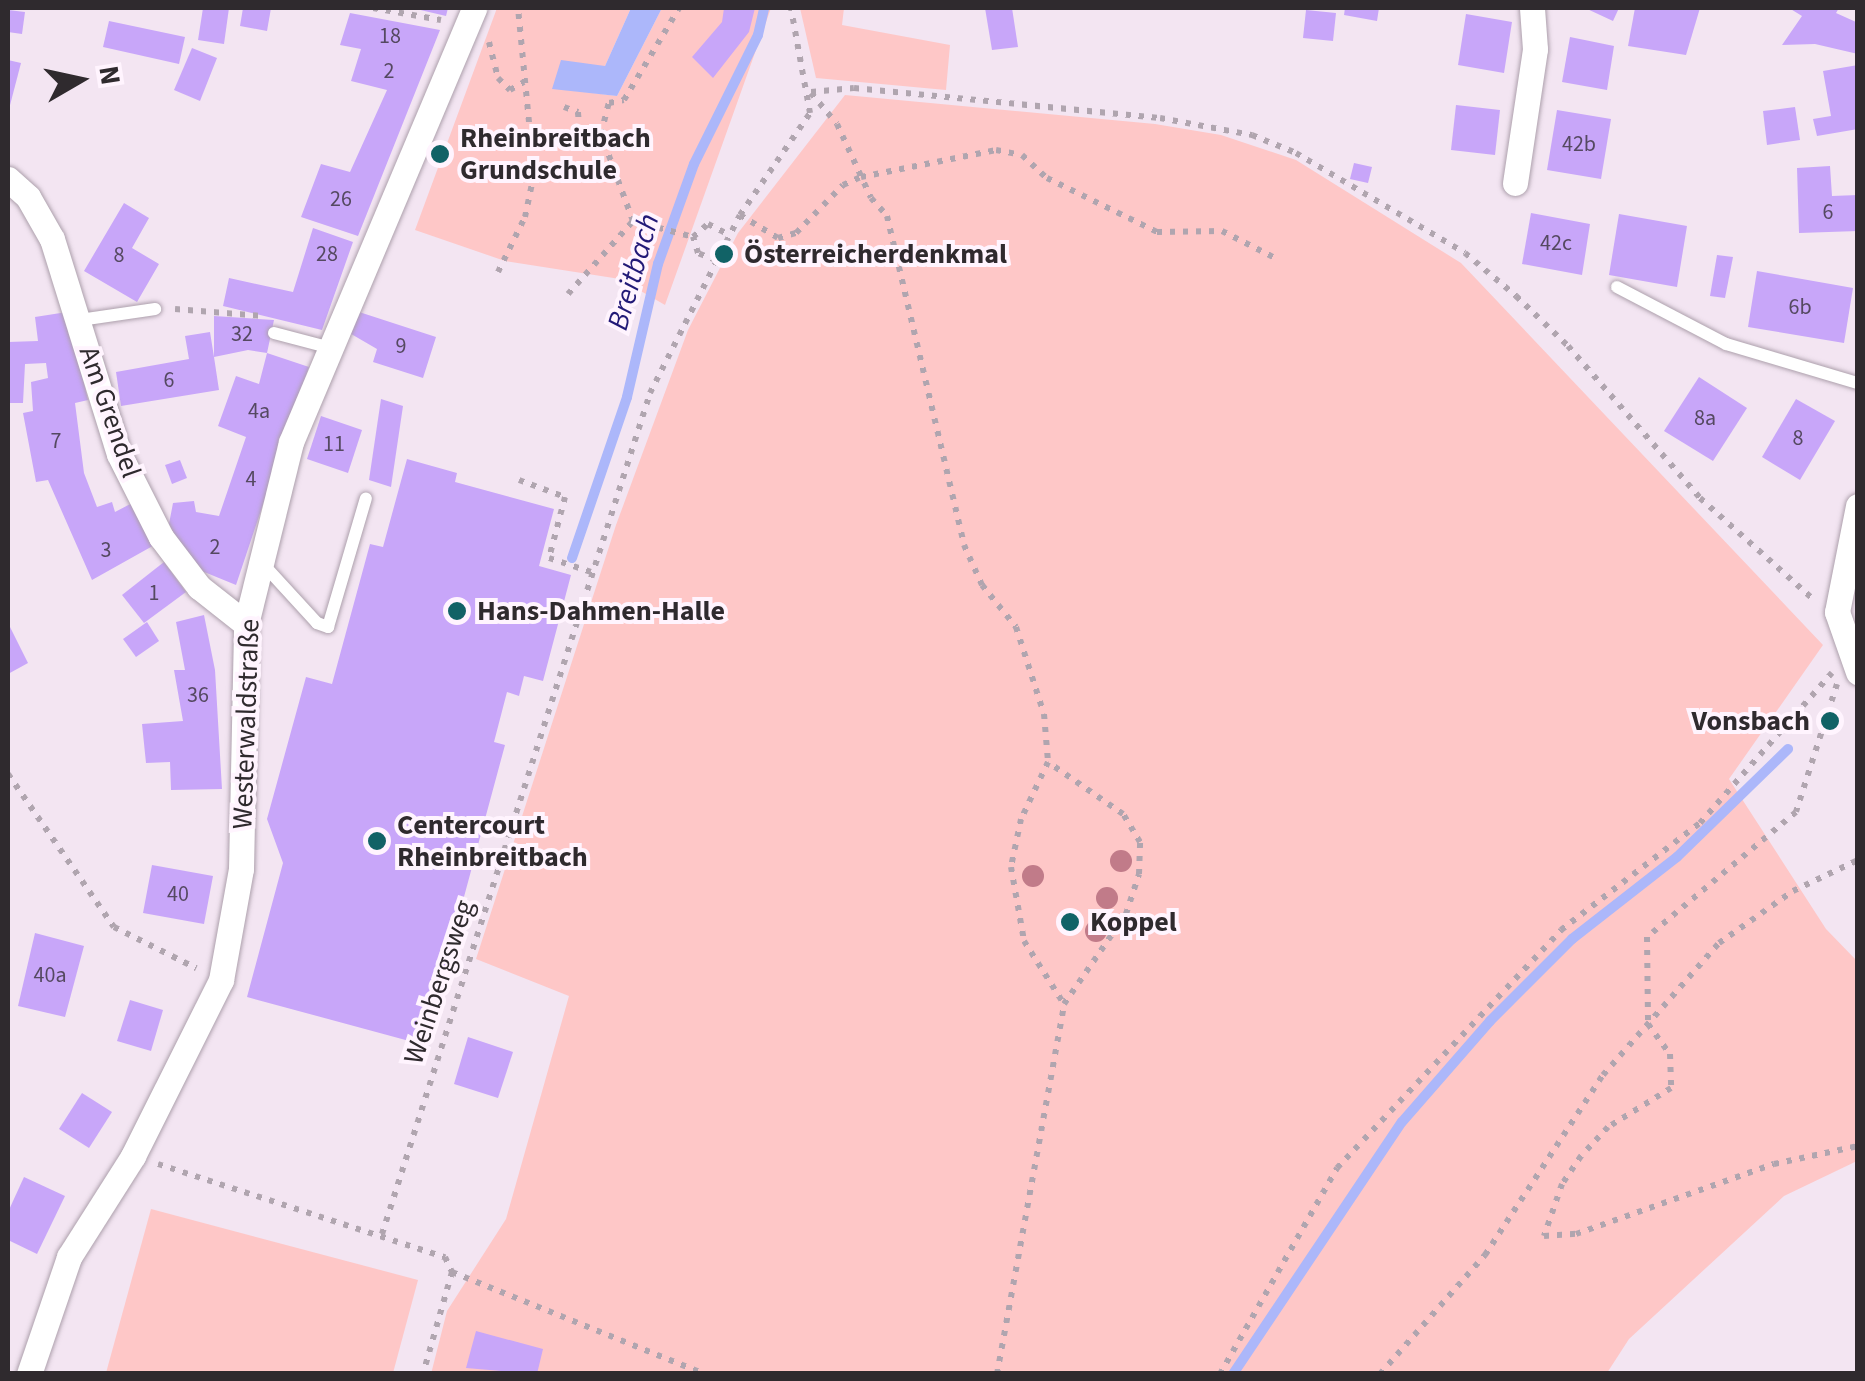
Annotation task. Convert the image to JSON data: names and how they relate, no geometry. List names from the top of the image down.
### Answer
{
  "streets": {
    "street": ["Am Grendel", "Westerwaldstraße"],
    "path": ["Weinbergsweg"]
  },
  "crossings": [
    ["Am Grendel", "Westerwaldstraße"]
  ],
  "water": ["Breitbach"],
  "places": [
    "Rheinbreitbach Grundschule",
    "Österreicherdenkmal",
    "Hans-Dahmen-Halle",
    "Vonsbach",
    "Centercourt Rheinbreitbach",
    "Koppel"
  ],
  "house_numbers": [
    "18",
    "2",
    "42b",
    "26",
    "6",
    "42c",
    "28",
    "8",
    "6b",
    "32",
    "9",
    "6",
    "4a",
    "8a",
    "8",
    "7",
    "11",
    "4",
    "2",
    "3",
    "1",
    "36",
    "40",
    "40a"
  ],
  "north": "right"
}
